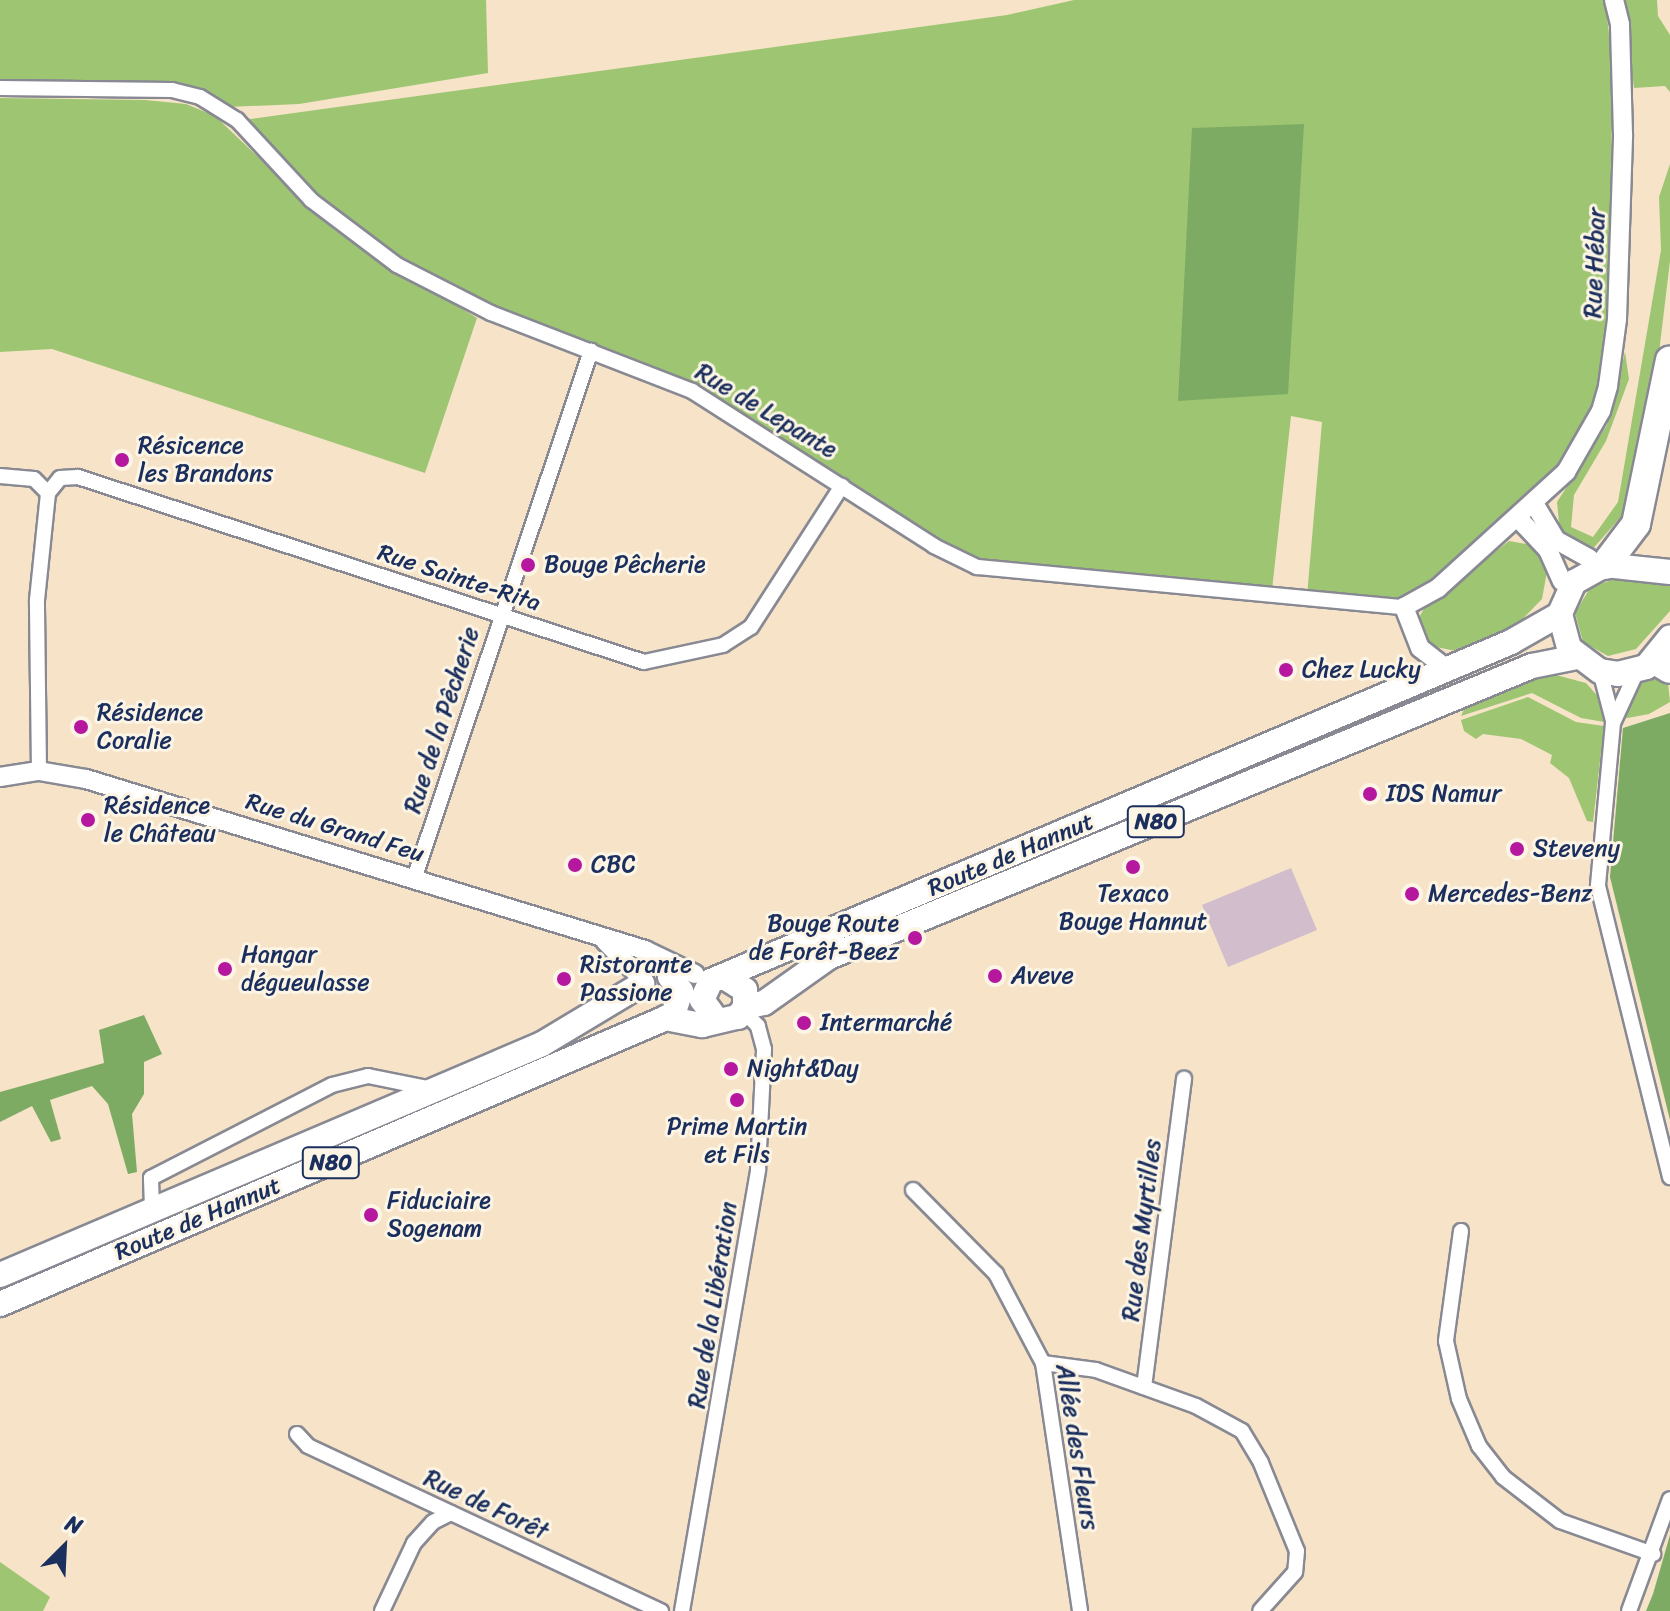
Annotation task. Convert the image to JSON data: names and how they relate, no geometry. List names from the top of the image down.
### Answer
{
  "streets": {
    "main road": ["N80", "Route de Hannut"],
    "street": [
      "Rue Hébar",
      "Rue de Lepante",
      "Rue Sainte-Rita",
      "Rue de la Pêcherie",
      "Rue du Grand Feu",
      "Rue des Myrtilles",
      "Rue de la Libération",
      "Allée des Fleurs",
      "Rue de Forêt"
    ]
  },
  "crossings": [
    ["Rue de Lepante", "Rue Sainte-Rita"],
    ["Rue de Lepante", "Rue de la Pêcherie"],
    ["Rue Sainte-Rita", "Rue de la Pêcherie"],
    ["Rue de la Pêcherie", "Rue du Grand Feu"],
    ["Rue du Grand Feu", "Route de Hannut"],
    ["Route de Hannut", "Rue de la Libération"]
  ],
  "places": [
    "Résicence les Brandons",
    "Bouge Pêcherie",
    "Chez Lucky",
    "Résidence Coralie",
    "IDS Namur",
    "Résidence le Château",
    "Steveny",
    "CBC",
    "Texaco Bouge Hannut",
    "Mercedes-Benz",
    "Bouge Route de Forêt-Beez",
    "Hangar dégueulasse",
    "Aveve",
    "Ristorante Passione",
    "Intermarché",
    "Night&Day",
    "Prime Martin et Fils",
    "Fiduciaire Sogenam"
  ],
  "north": "top right"
}
